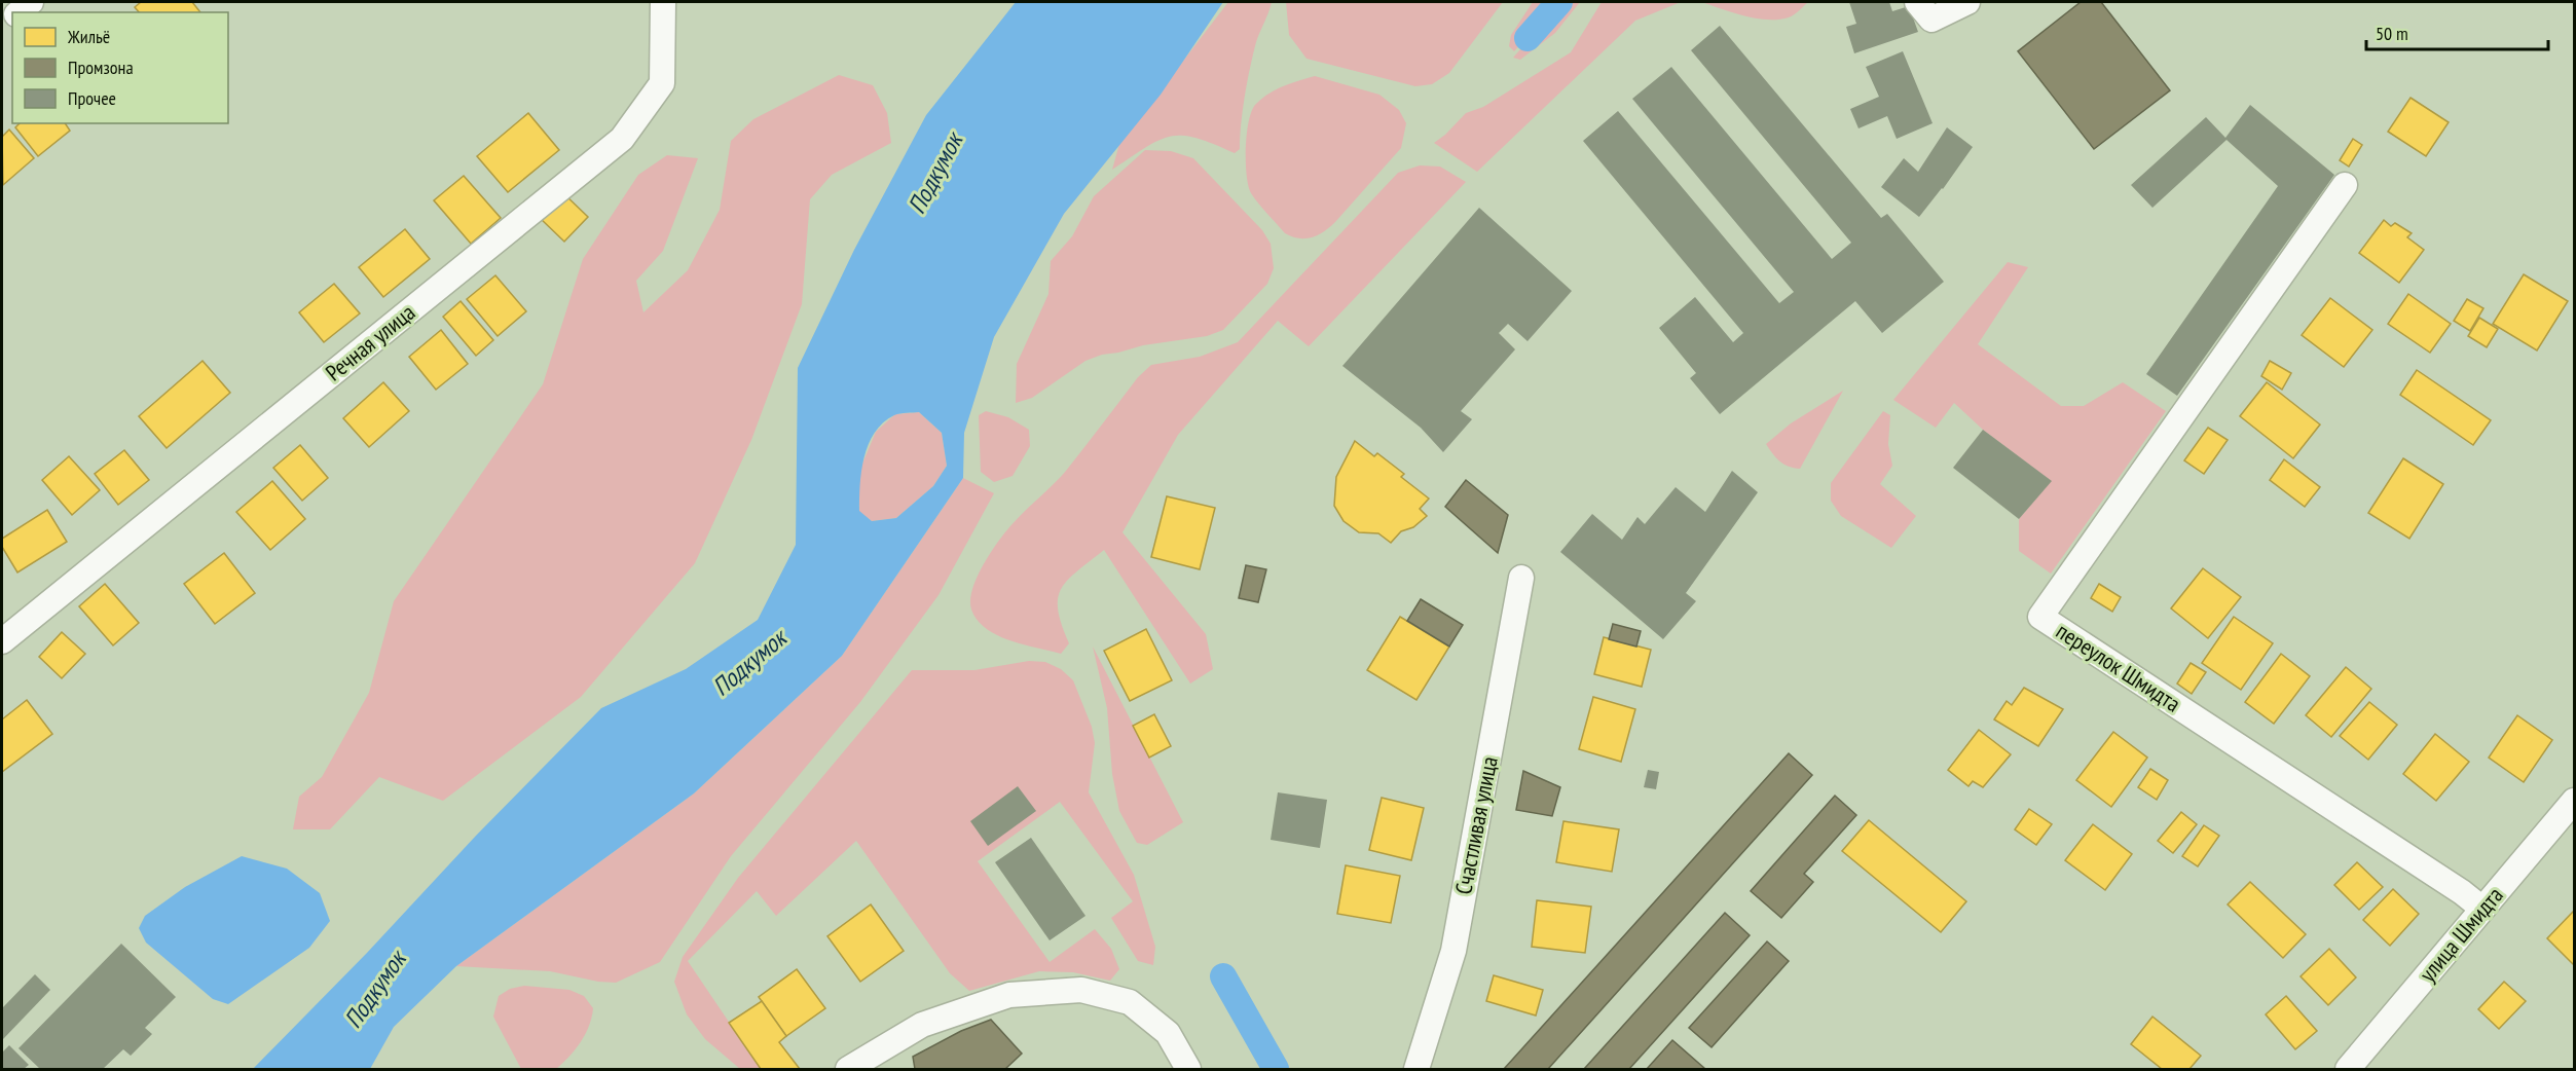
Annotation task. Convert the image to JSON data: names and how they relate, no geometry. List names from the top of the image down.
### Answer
{
  "streets": {
    "street": [
      "Речная улица",
      "переулок Шмидта",
      "Счастливая улица",
      "улица Шмидта"
    ]
  },
  "crossings": [
    ["переулок Шмидта", "улица Шмидта"]
  ],
  "water": ["Подкумок"],
  "legend": ["Жильё", "Промзона", "Прочее"],
  "scale_bar": "50 m"
}
